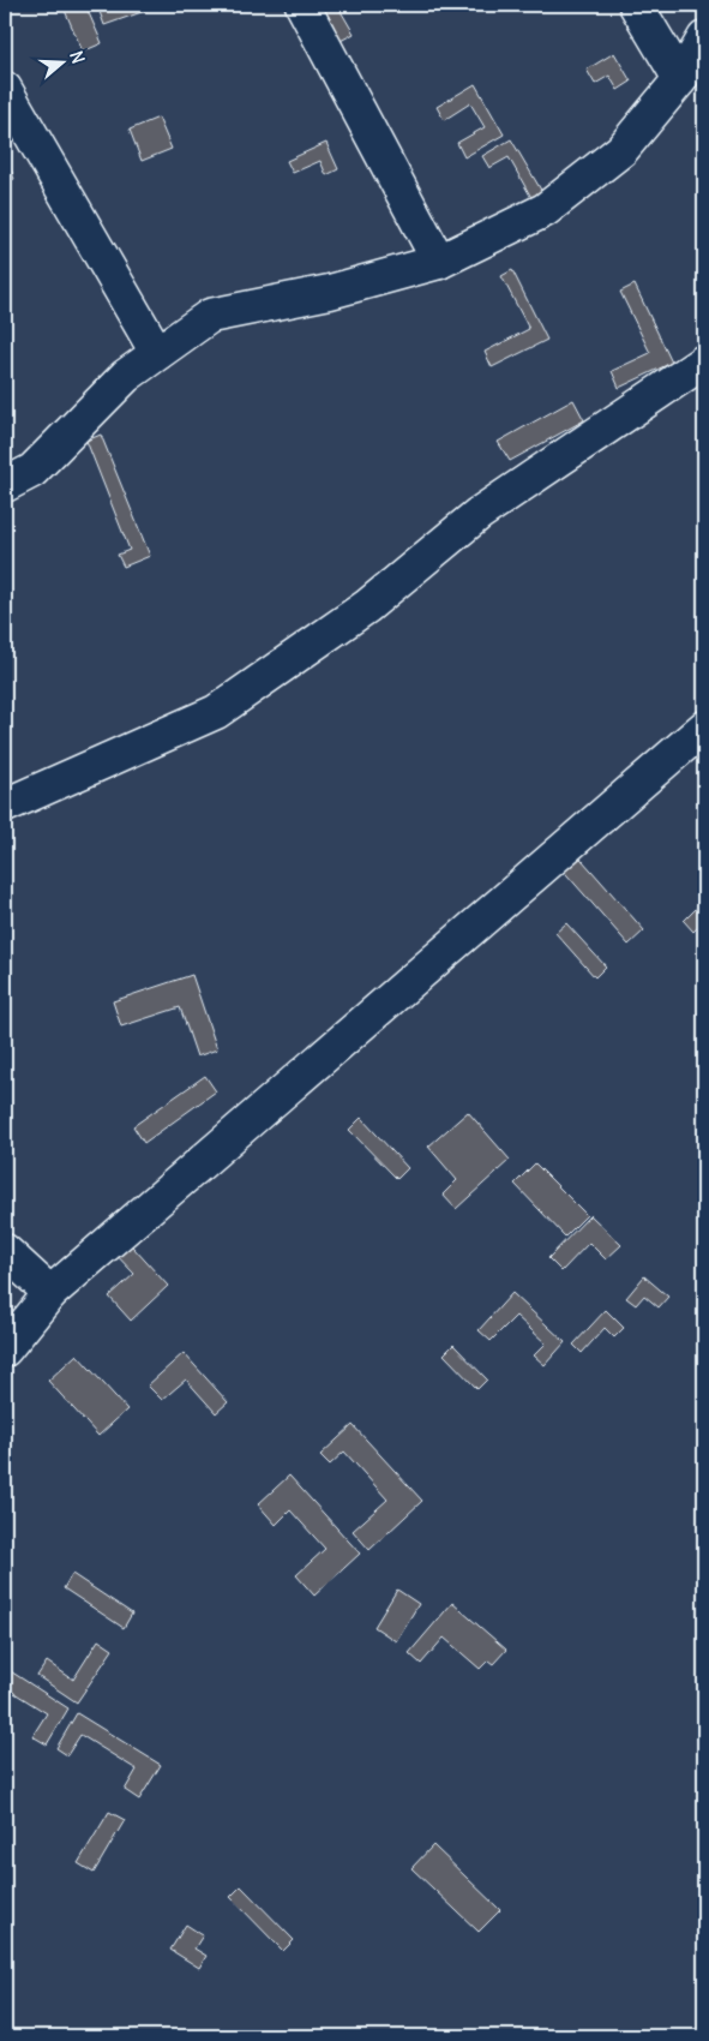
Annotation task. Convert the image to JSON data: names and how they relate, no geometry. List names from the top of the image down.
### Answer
{
  "north": "right"
}
